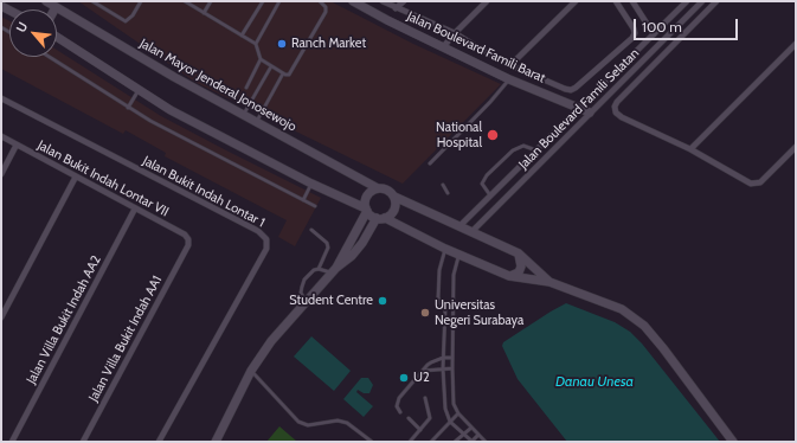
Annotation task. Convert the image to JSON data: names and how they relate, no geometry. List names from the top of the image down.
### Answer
{
  "streets": {
    "main road": ["Jalan Boulevard Famili Barat", "Jalan Mayor Jenderal Jonosewojo"],
    "street": [
      "Jalan Boulevard Famili Selatan",
      "Jalan Bukit Indah Lontar VII",
      "Jalan Bukit Indah Lontar 1",
      "Jalan Villa Bukit Indah AA2",
      "Jalan Villa Bukit Indah AA1"
    ]
  },
  "crossings": [
    ["Jalan Boulevard Famili Barat", "Jalan Boulevard Famili Selatan"],
    ["Jalan Bukit Indah Lontar VII", "Jalan Villa Bukit Indah AA2"],
    ["Jalan Bukit Indah Lontar VII", "Jalan Villa Bukit Indah AA1"]
  ],
  "water": ["Danau Unesa"],
  "places": [
    "Ranch Market",
    "National Hospital",
    "Student Centre",
    "Universitas Negeri Surabaya",
    "U2"
  ],
  "scale_bar": "100 m",
  "north": "top left"
}
